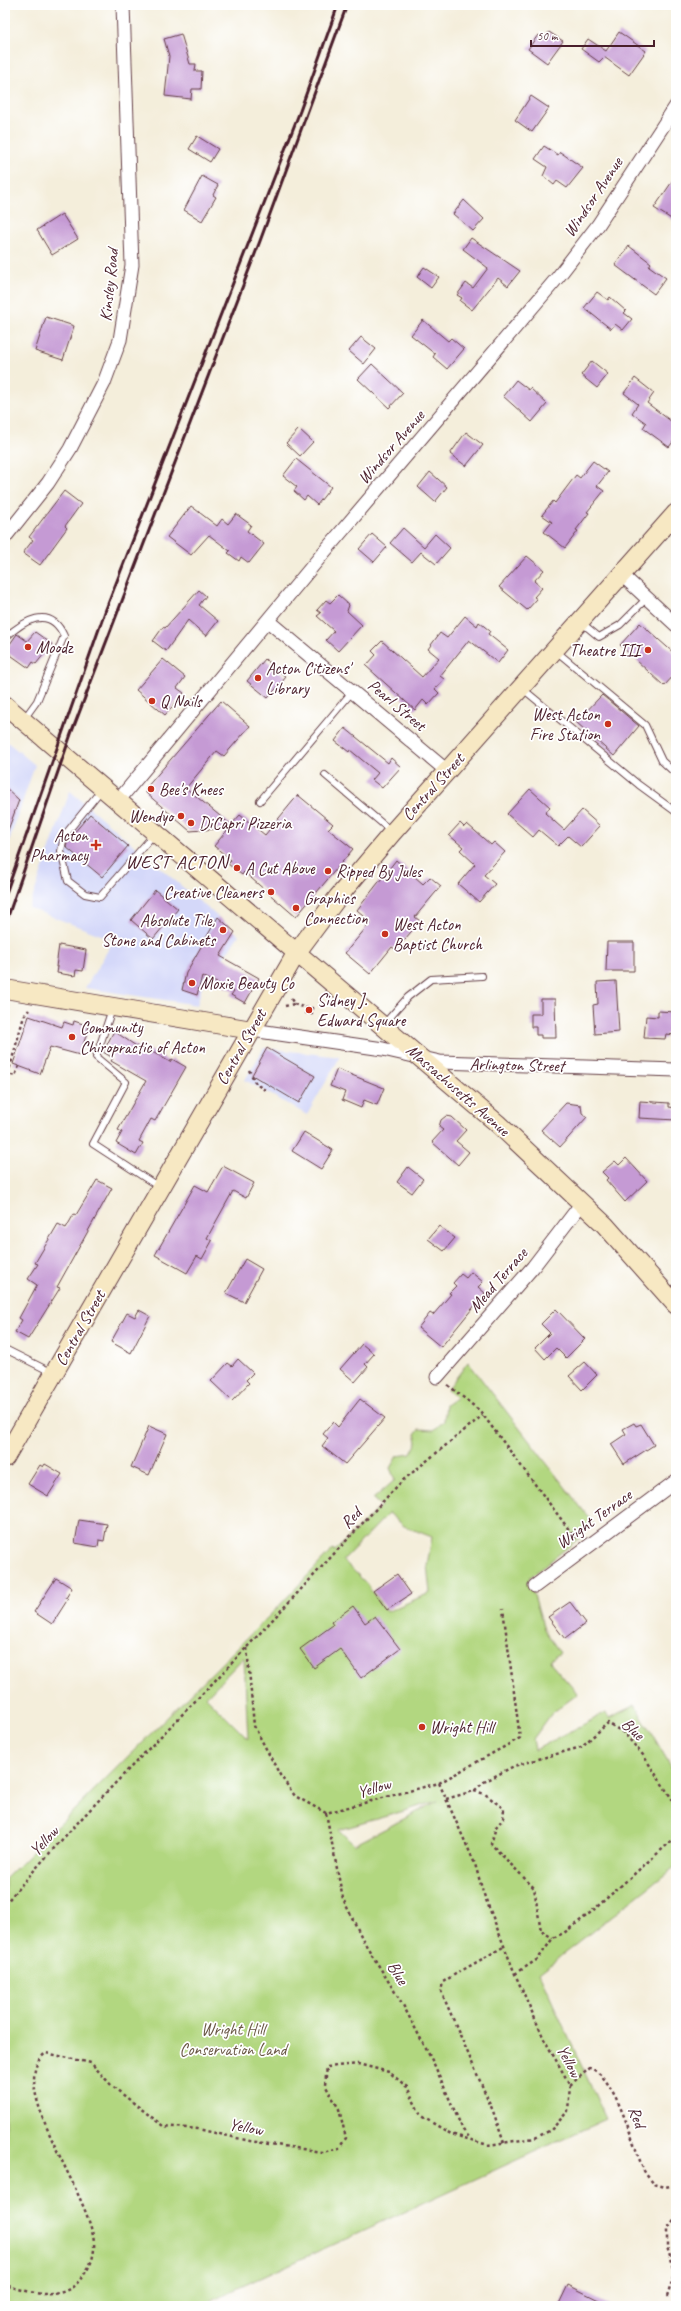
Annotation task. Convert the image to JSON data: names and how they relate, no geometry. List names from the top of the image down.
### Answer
{
  "streets": {
    "street": [
      "Windsor Avenue",
      "Kinsley Road",
      "Pearl Street",
      "Central Street",
      "Arlington Street",
      "Massachusetts Avenue",
      "Mead Terrace",
      "Wright Terrace"
    ],
    "path": ["Red", "Blue", "Yellow"]
  },
  "crossings": [
    ["Windsor Avenue", "Pearl Street"],
    ["Windsor Avenue", "Massachusetts Avenue"],
    ["Pearl Street", "Central Street"],
    ["Central Street", "Arlington Street"],
    ["Central Street", "Massachusetts Avenue"],
    ["Arlington Street", "Massachusetts Avenue"],
    ["Massachusetts Avenue", "Mead Terrace"],
    ["Red", "Yellow"],
    ["Blue", "Yellow"]
  ],
  "districts": ["WEST ACTON"],
  "parks": ["Wright Hill Conservation Land"],
  "places": {
    "other": [
      "Moodz",
      "Theatre III",
      "Acton Citizens' Library",
      "Q Nails",
      "West Acton Fire Station",
      "Bee's Knees",
      "Wendyo",
      "DiCapri Pizzeria",
      "A Cut Above",
      "Ripped By Jules",
      "Creative Cleaners",
      "Graphics Connection",
      "Absolute Tile, Stone and Cabinets",
      "West Acton Baptist Church",
      "Moxie Beauty Co",
      "Sidney J. Edward Square",
      "Community Chiropractic of Acton",
      "Wright Hill"
    ],
    "health": ["Acton Pharmacy"]
  },
  "scale_bar": "50 m"
}
